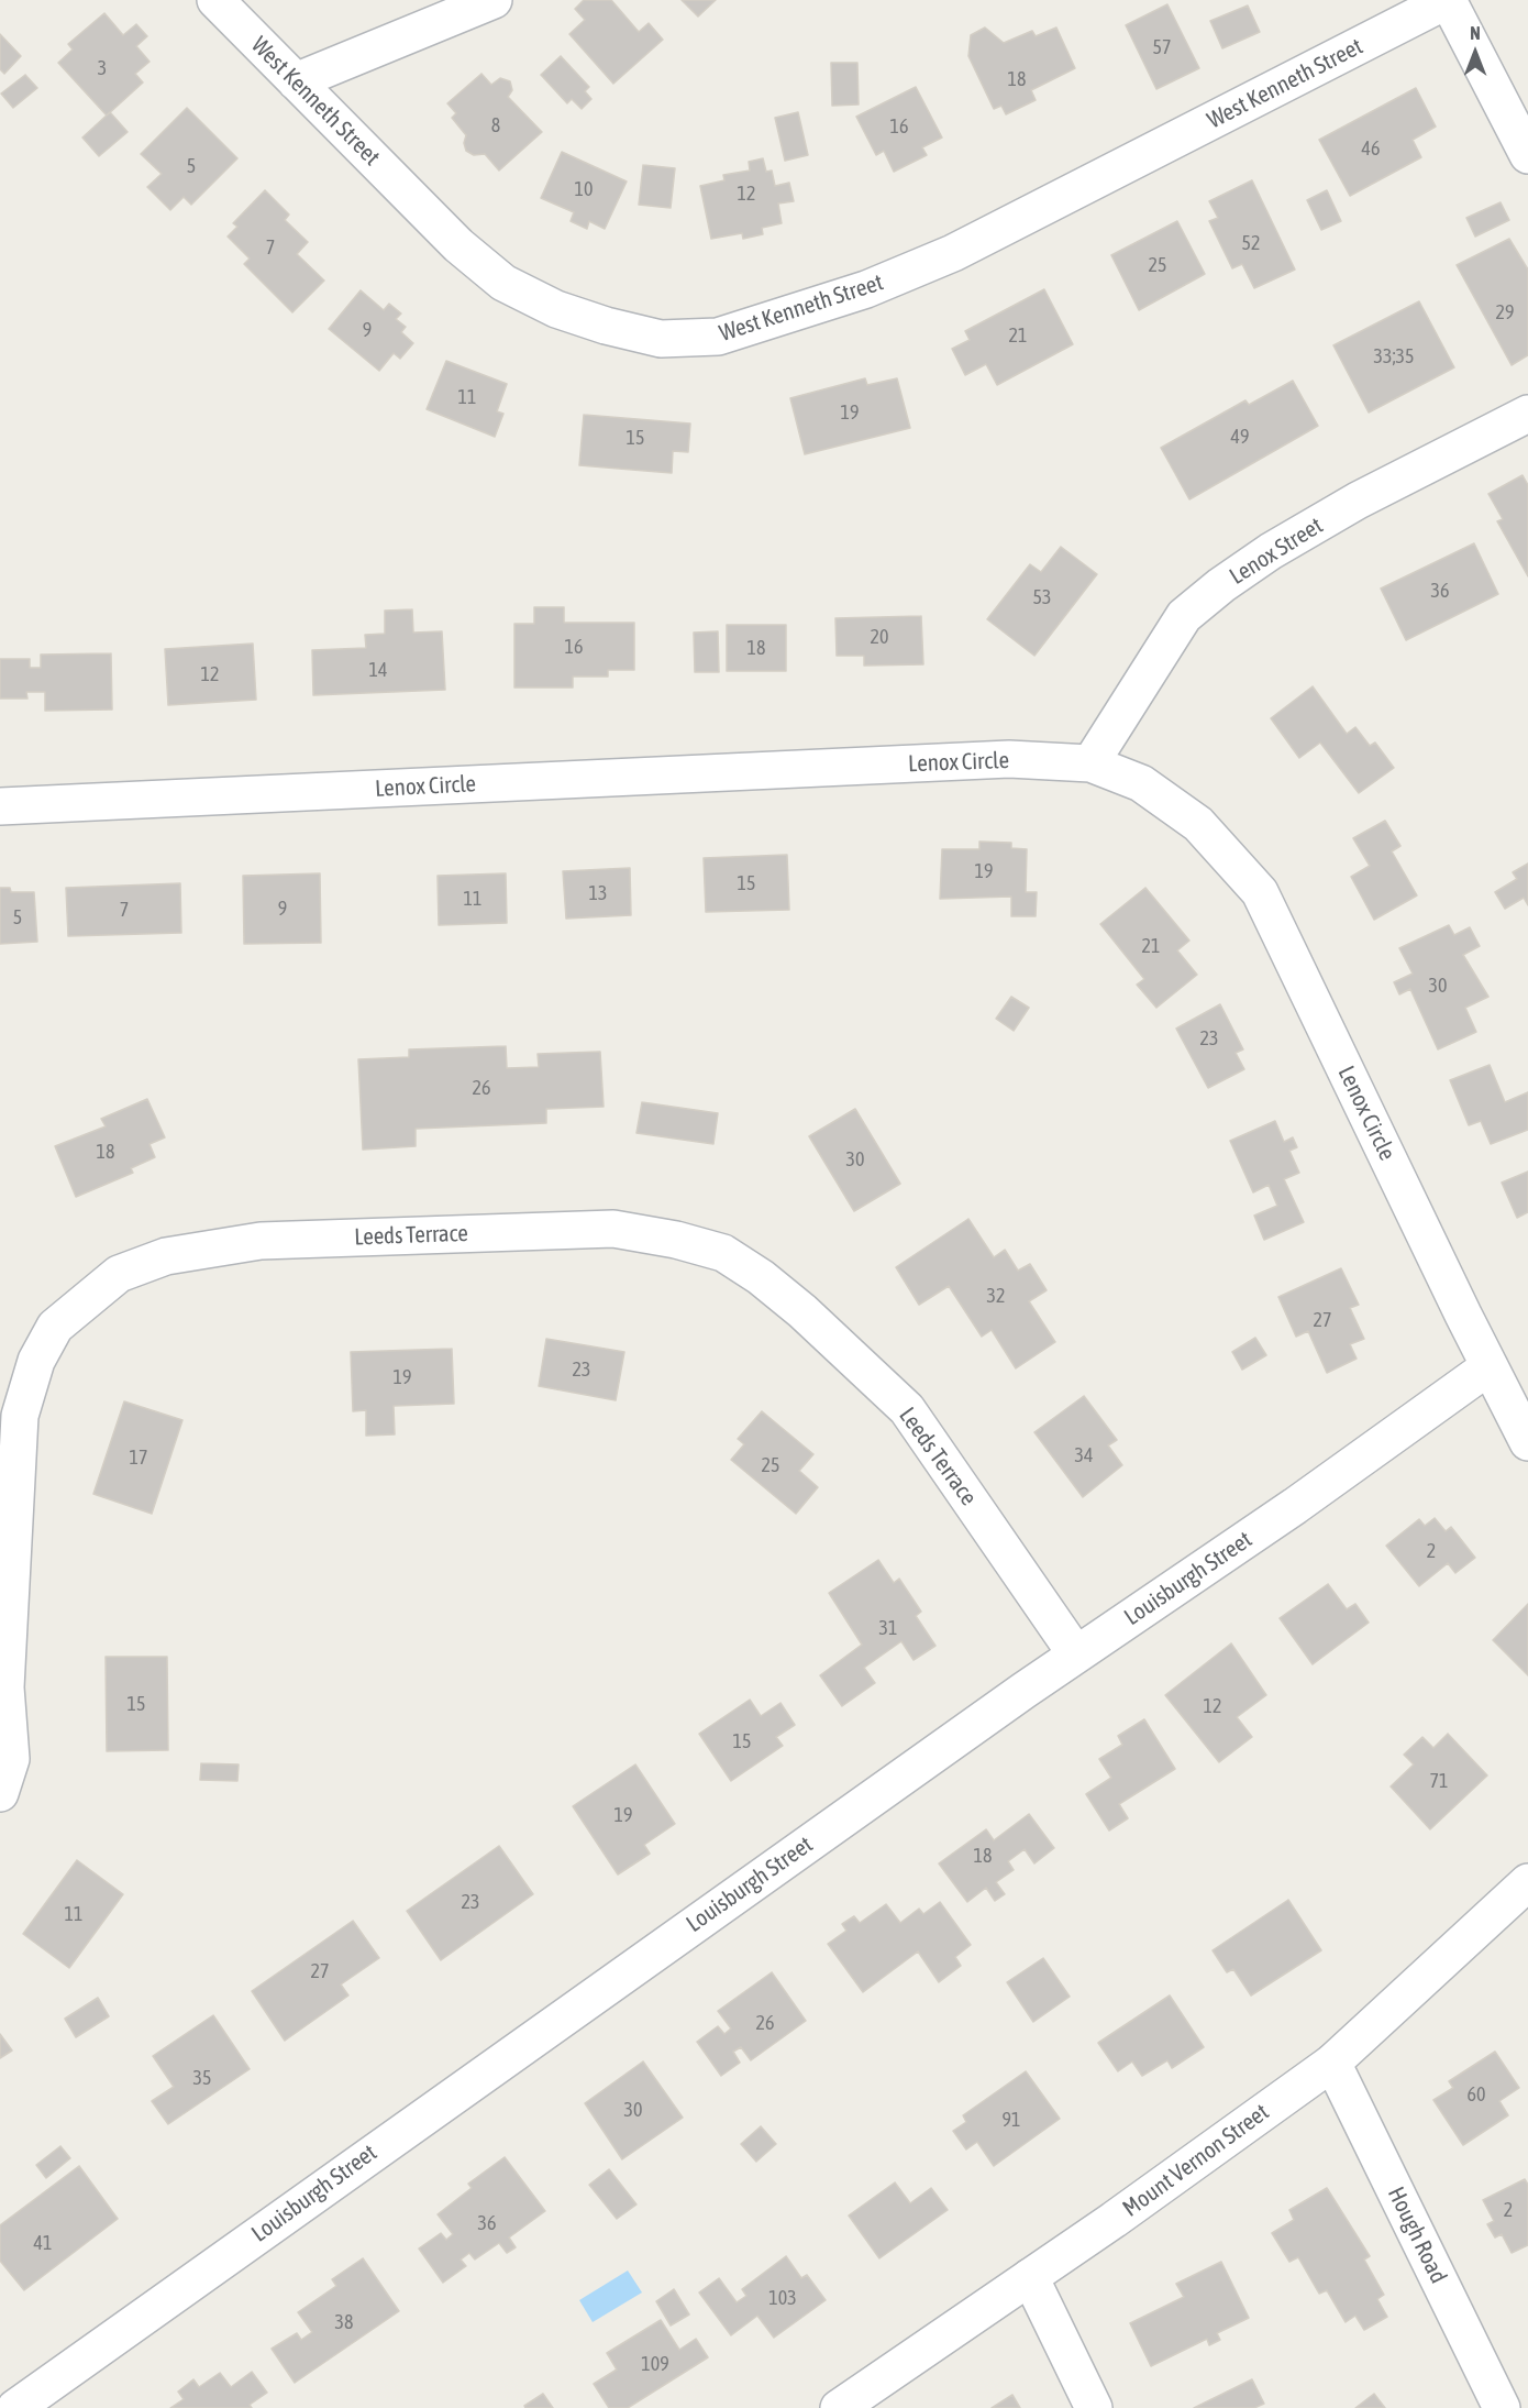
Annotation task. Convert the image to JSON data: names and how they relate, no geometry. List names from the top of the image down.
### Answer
{
  "streets": {
    "street": [
      "West Kenneth Street",
      "Lenox Street",
      "Lenox Circle",
      "Leeds Terrace",
      "Louisburgh Street",
      "Mount Vernon Street",
      "Hough Road"
    ]
  },
  "crossings": [
    ["Lenox Street", "Lenox Circle"],
    ["Lenox Circle", "Louisburgh Street"],
    ["Leeds Terrace", "Louisburgh Street"],
    ["Mount Vernon Street", "Hough Road"]
  ],
  "house_numbers": [
    "57",
    "3",
    "18",
    "8",
    "16",
    "46",
    "5",
    "10",
    "12",
    "52",
    "7",
    "25",
    "29",
    "9",
    "21",
    "33;35",
    "11",
    "19",
    "49",
    "15",
    "36",
    "53",
    "20",
    "16",
    "18",
    "14",
    "12",
    "19",
    "15",
    "13",
    "11",
    "9",
    "7",
    "5",
    "21",
    "30",
    "23",
    "26",
    "18",
    "30",
    "32",
    "27",
    "23",
    "19",
    "34",
    "17",
    "25",
    "2",
    "31",
    "15",
    "12",
    "15",
    "71",
    "19",
    "18",
    "23",
    "11",
    "27",
    "26",
    "35",
    "60",
    "30",
    "91",
    "2",
    "36",
    "41",
    "103",
    "38",
    "109"
  ],
  "north": "top"
}
